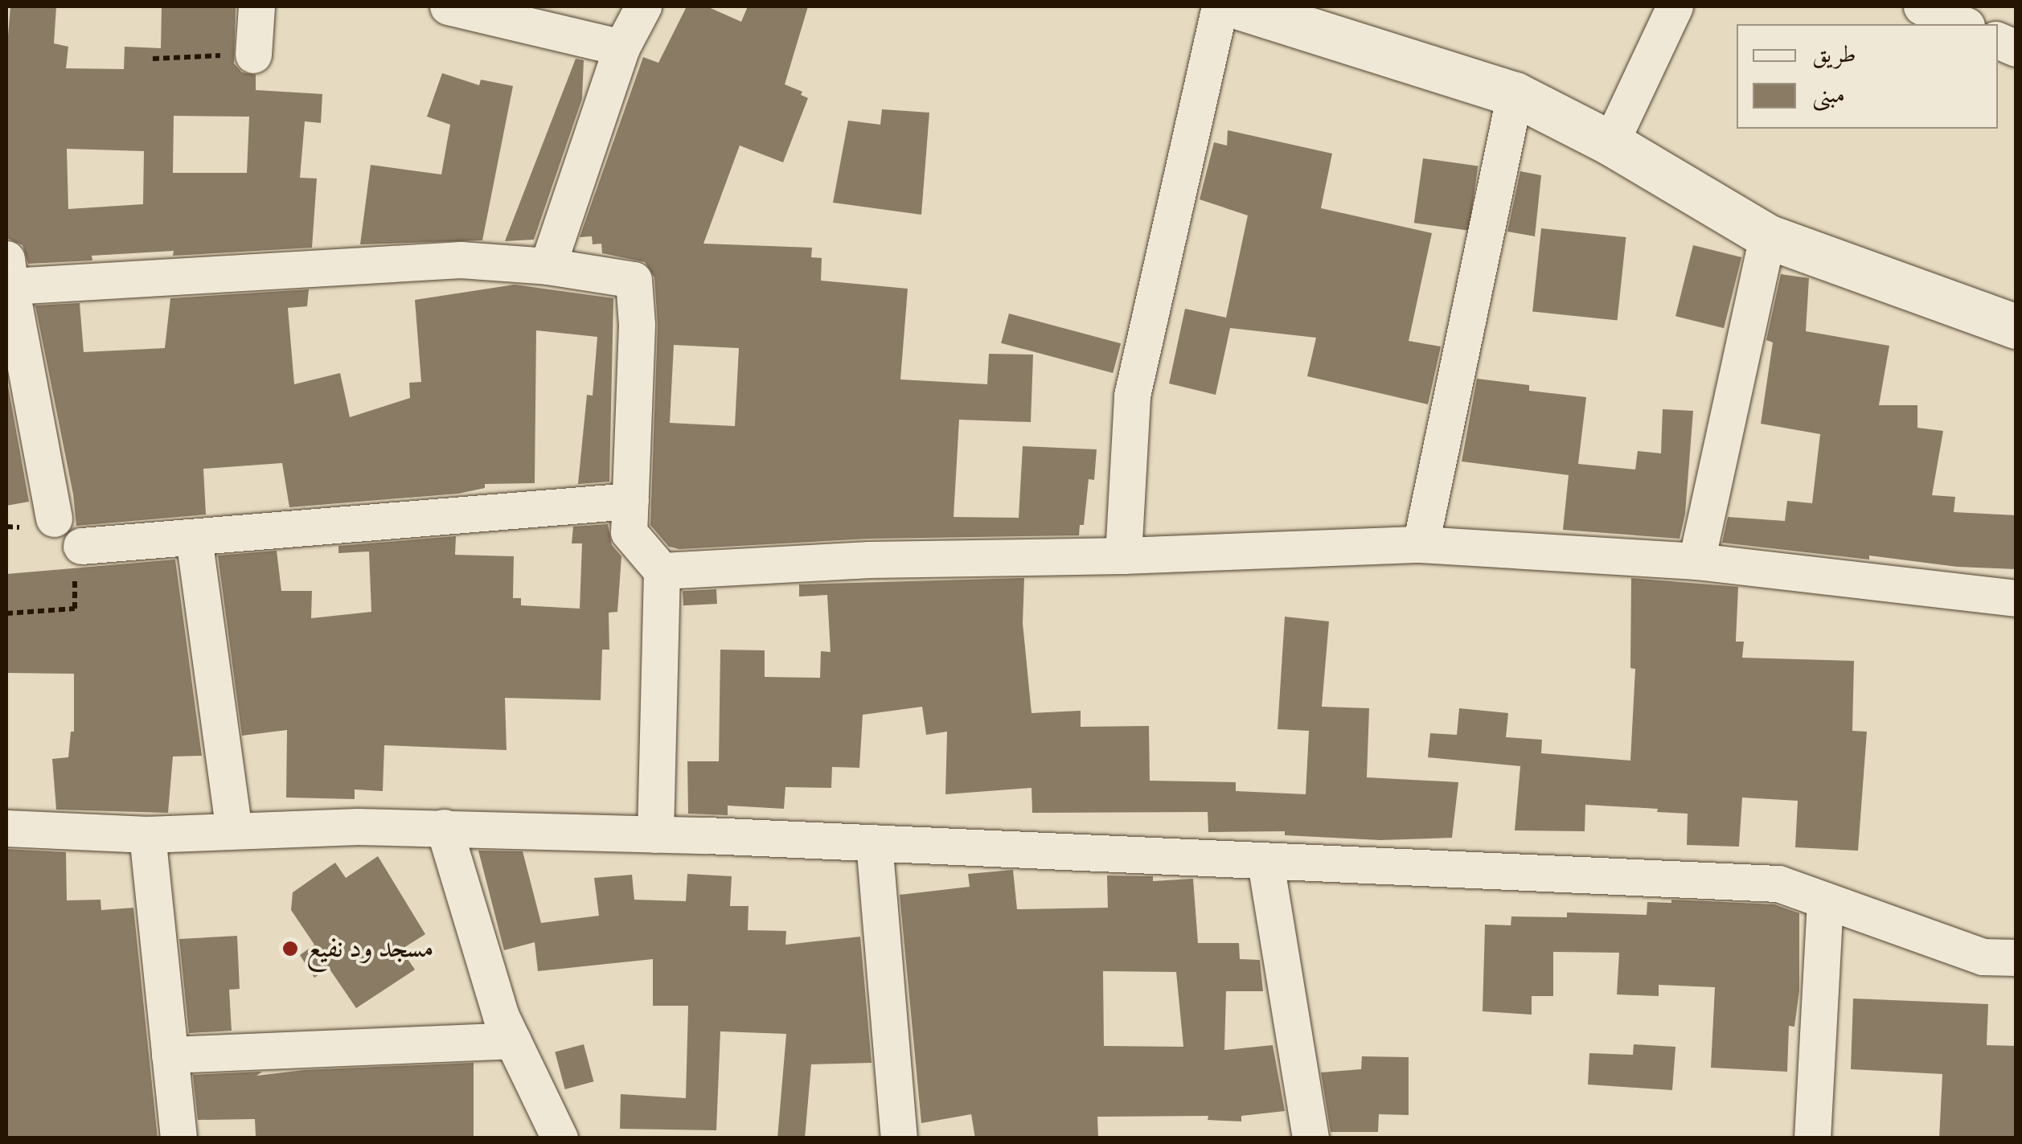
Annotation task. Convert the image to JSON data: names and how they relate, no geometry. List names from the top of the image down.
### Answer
{
  "places": ["مسجد ود نفيع"],
  "legend": ["طريق", "مبنى"]
}
